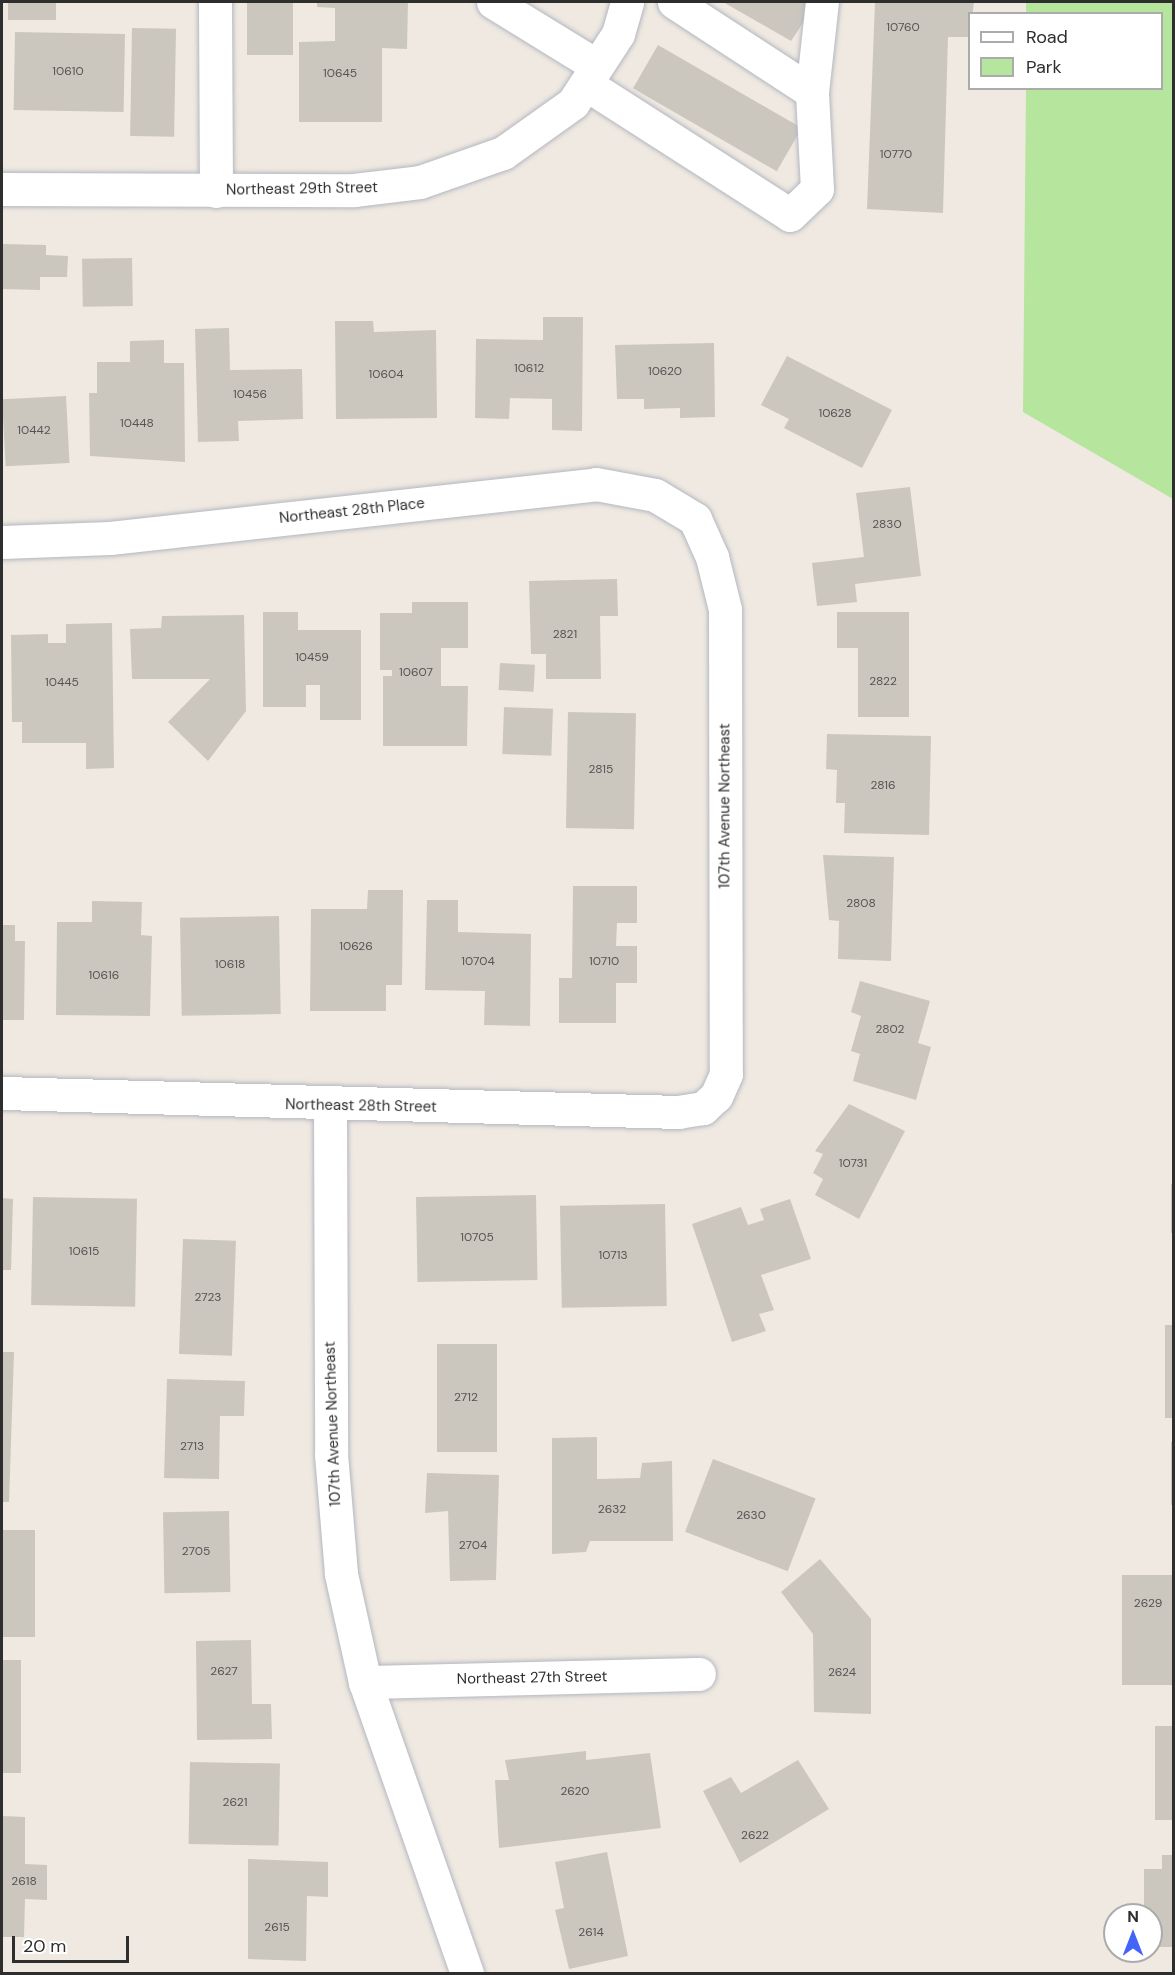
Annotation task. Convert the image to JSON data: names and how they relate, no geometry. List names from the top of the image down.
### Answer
{
  "streets": {
    "street": [
      "Northeast 29th Street",
      "Northeast 28th Place",
      "107th Avenue Northeast",
      "Northeast 28th Street",
      "Northeast 27th Street"
    ]
  },
  "crossings": [
    ["Northeast 28th Place", "107th Avenue Northeast"],
    ["107th Avenue Northeast", "Northeast 28th Street"],
    ["107th Avenue Northeast", "Northeast 27th Street"]
  ],
  "house_numbers": [
    "10760",
    "10610",
    "10645",
    "10770",
    "10612",
    "10620",
    "10604",
    "10456",
    "10628",
    "10448",
    "10442",
    "2830",
    "2821",
    "10459",
    "10607",
    "2822",
    "10445",
    "2815",
    "2816",
    "2808",
    "10626",
    "10704",
    "10710",
    "10618",
    "10616",
    "2802",
    "10731",
    "10705",
    "10615",
    "10713",
    "2723",
    "2712",
    "2713",
    "2632",
    "2630",
    "2704",
    "2705",
    "2629",
    "2627",
    "2624",
    "2620",
    "2621",
    "2622",
    "2618",
    "2615",
    "2614"
  ],
  "legend": ["Road", "Park"],
  "scale_bar": "20 m",
  "north": "top"
}
